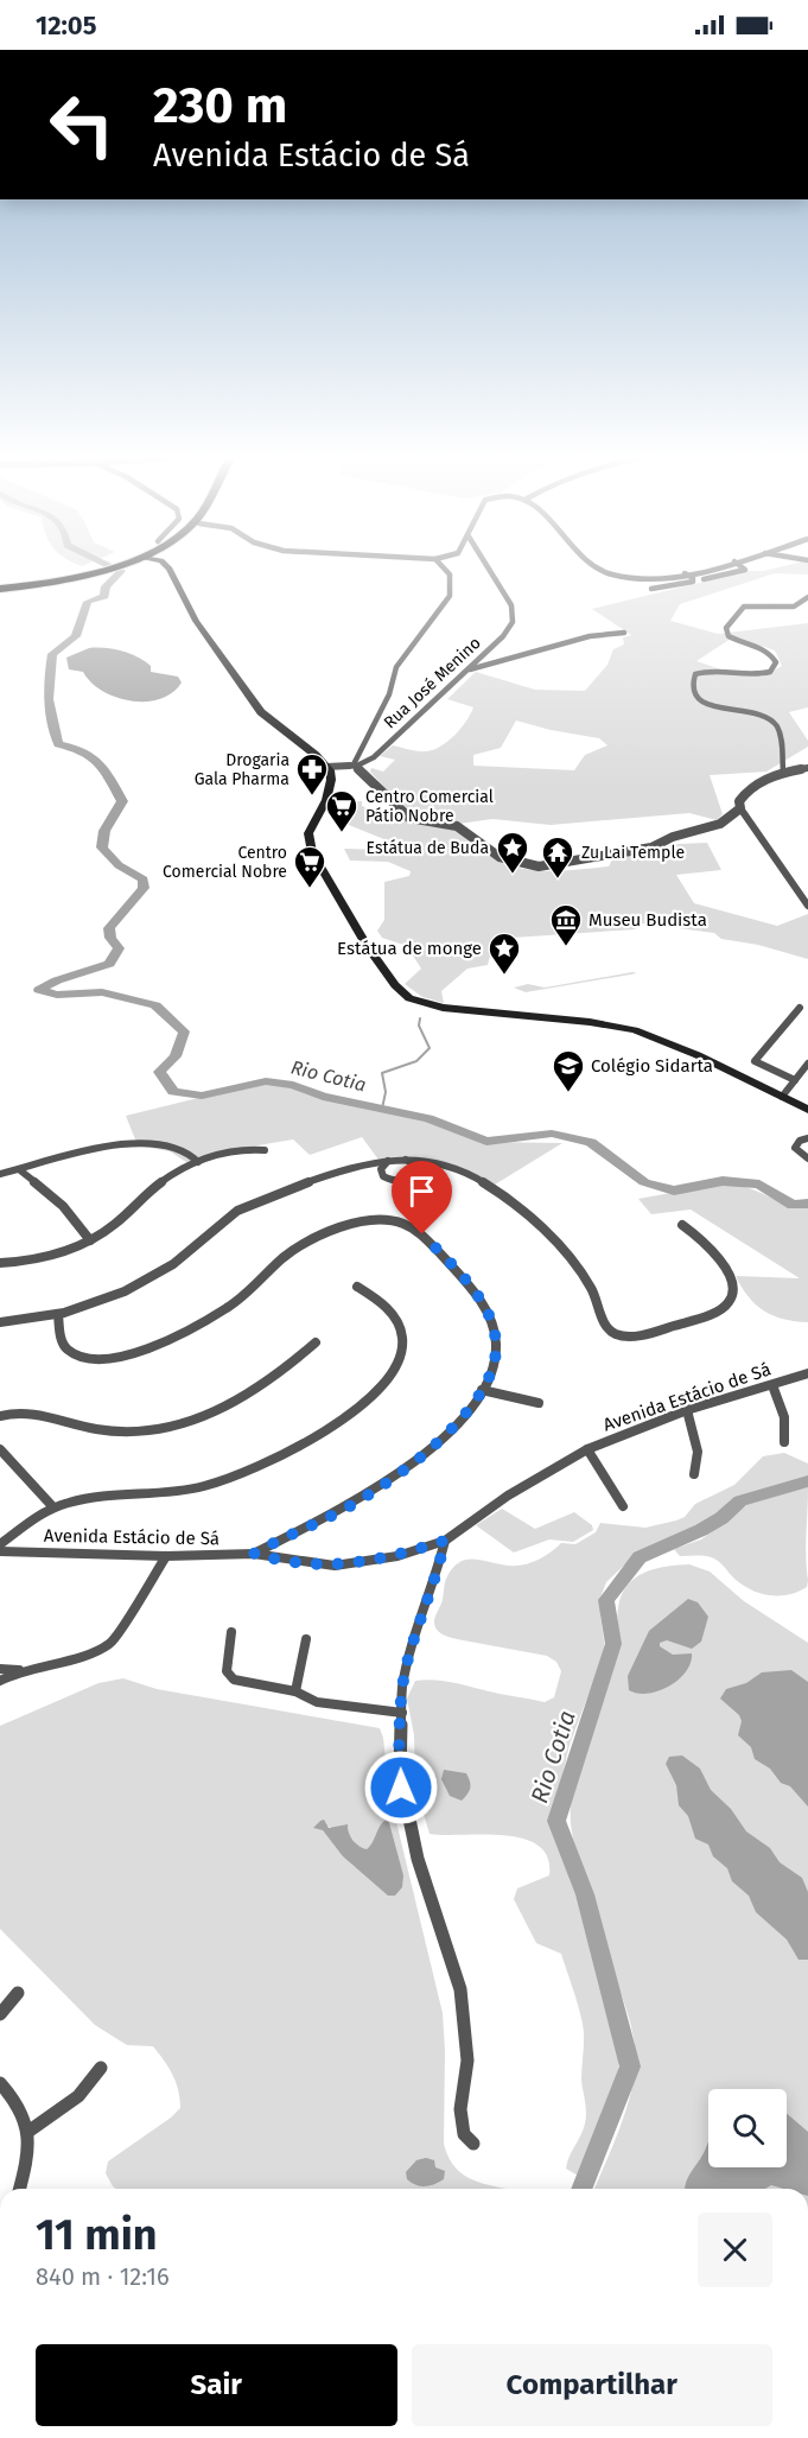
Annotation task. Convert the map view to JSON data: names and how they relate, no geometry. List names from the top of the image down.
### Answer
{
  "streets": {
    "street": ["Rua José Menino", "Avenida Estácio de Sá"]
  },
  "water": ["Rio Cotia"],
  "places": {
    "pharmacy": ["Drogaria Gala Pharma"],
    "supermarket": ["Centro Comercial Pátio Nobre", "Centro Comercial Nobre"],
    "place": ["Estátua de Buda", "Estátua de monge"],
    "temple": ["Zu Lai Temple"],
    "museum": ["Museu Budista"],
    "school or university": ["Colégio Sidarta"]
  },
  "page": {
    "status": "12:05",
    "turn": ["230 m", "Avenida Estácio de Sá"],
    "heading": ["11 min", "840 m · 12:16"],
    "buttons": ["Sair", "Compartilhar"]
  }
}
